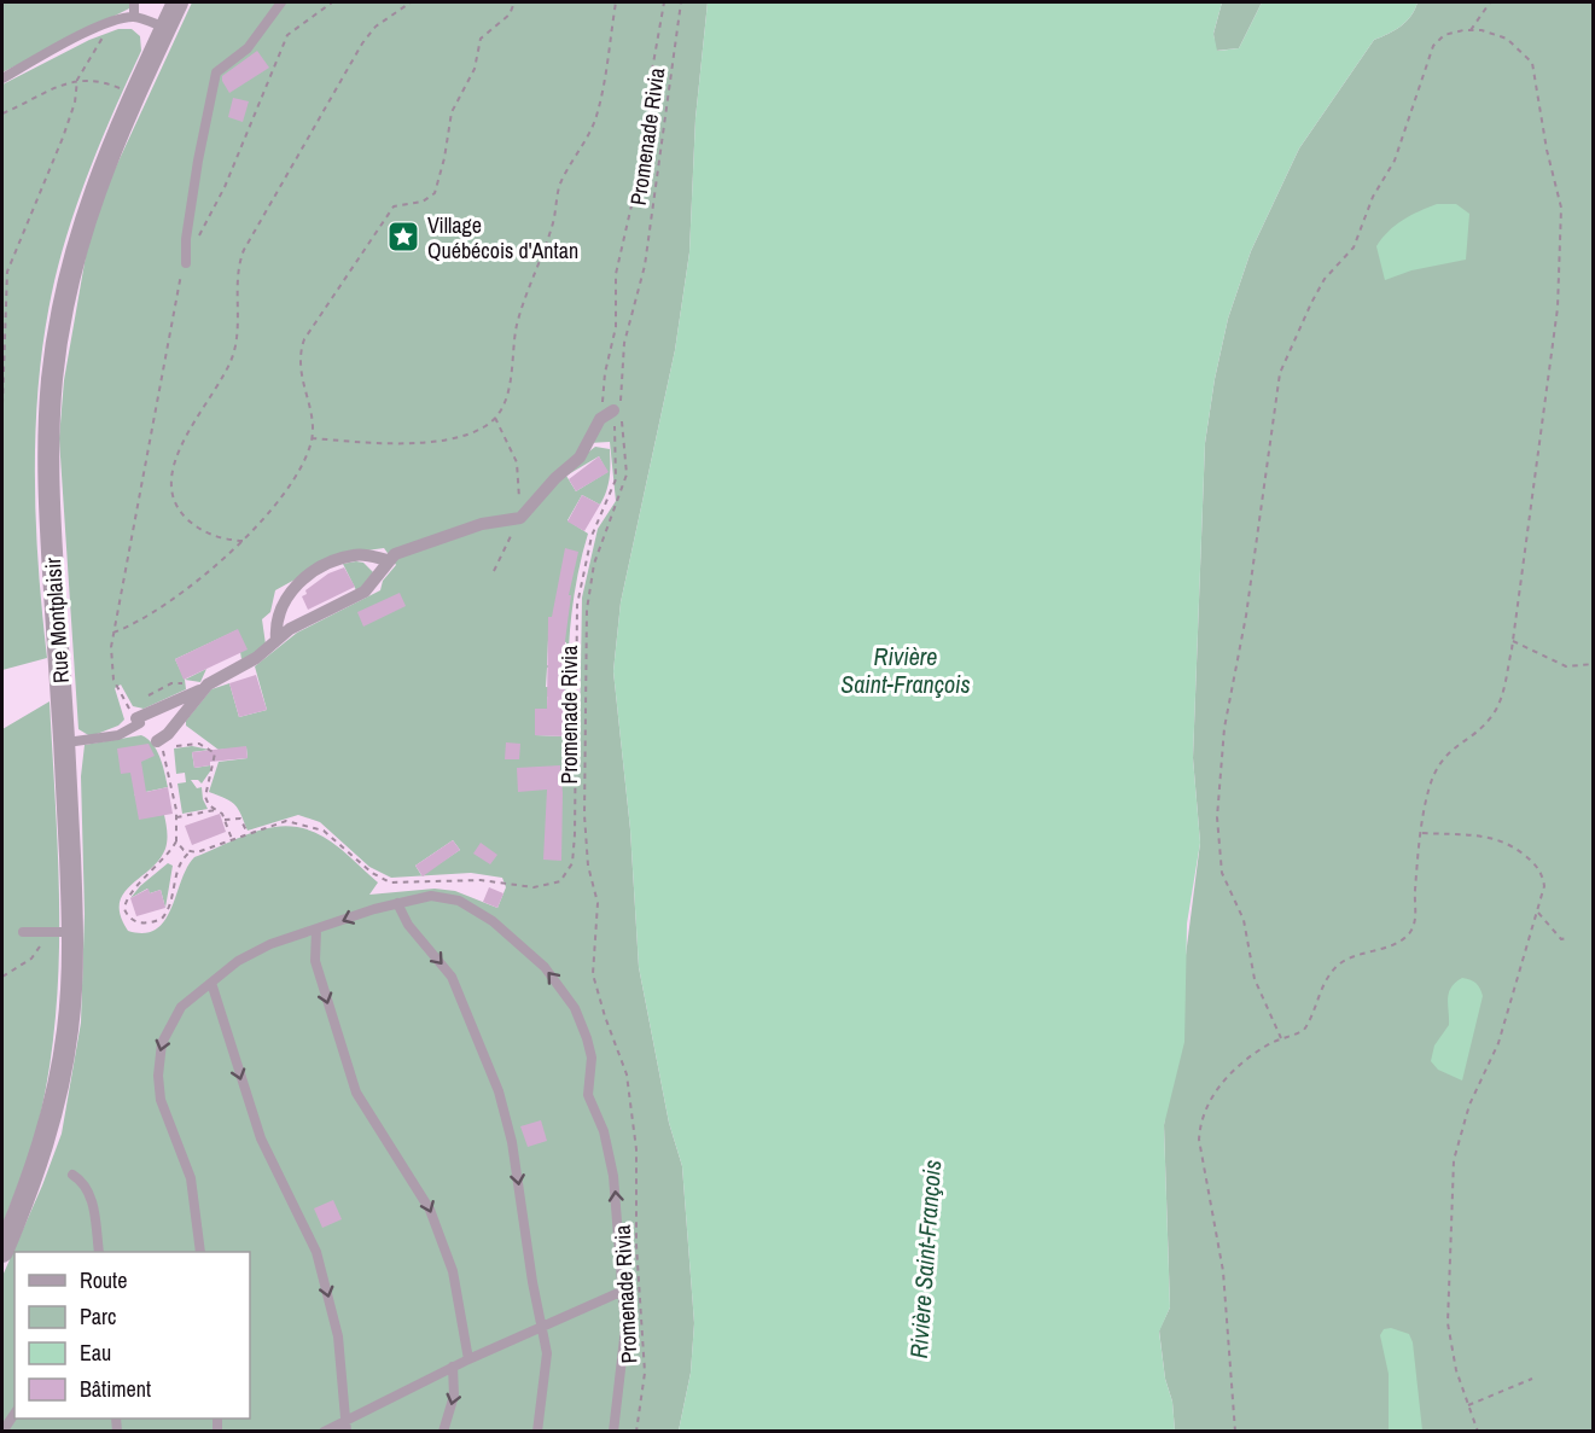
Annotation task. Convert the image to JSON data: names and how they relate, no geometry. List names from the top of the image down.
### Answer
{
  "streets": {
    "street": ["Rue Montplaisir"],
    "path": ["Promenade Rivia"]
  },
  "water": ["Rivière Saint-François"],
  "places": {
    "place": ["Village Québécois d'Antan"]
  },
  "legend": [
    "Route",
    "Parc",
    "Eau",
    "Bâtiment"
  ]
}
